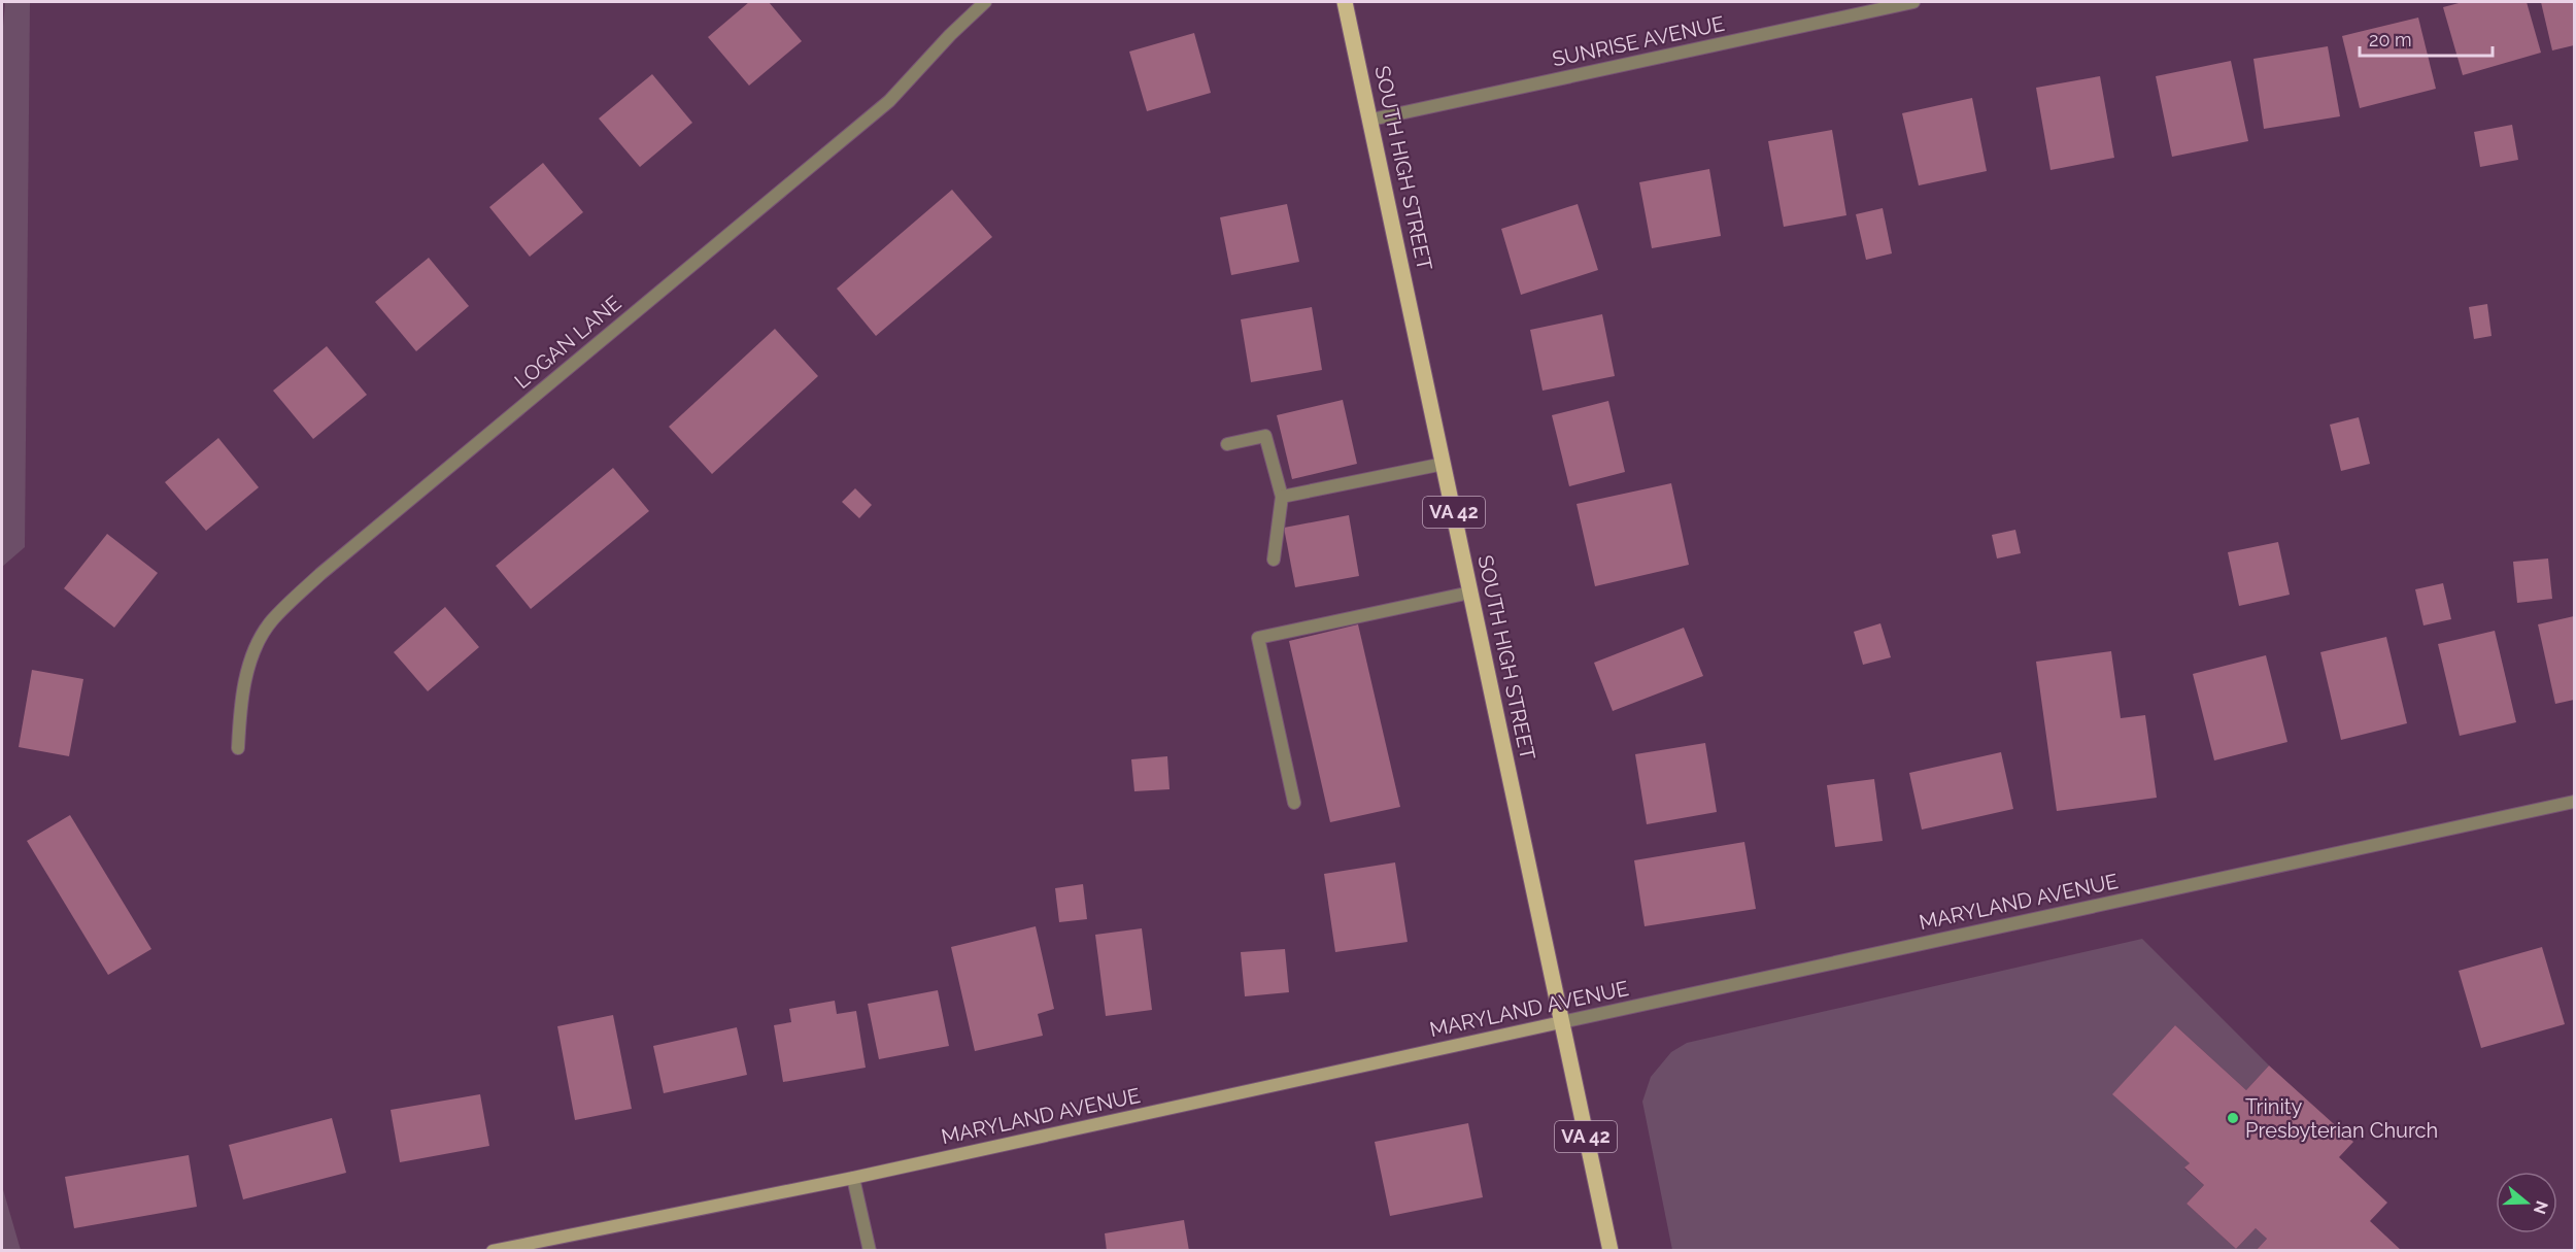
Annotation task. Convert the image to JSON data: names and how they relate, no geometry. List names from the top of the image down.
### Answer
{
  "streets": {
    "main road": ["SOUTH HIGH STREET", "VA 42", "MARYLAND AVENUE"],
    "street": ["SUNRISE AVENUE", "LOGAN LANE"]
  },
  "crossings": [
    ["SUNRISE AVENUE", "SOUTH HIGH STREET"],
    ["SOUTH HIGH STREET", "MARYLAND AVENUE"]
  ],
  "places": ["Trinity Presbyterian Church"],
  "scale_bar": "20 m",
  "north": "right"
}
